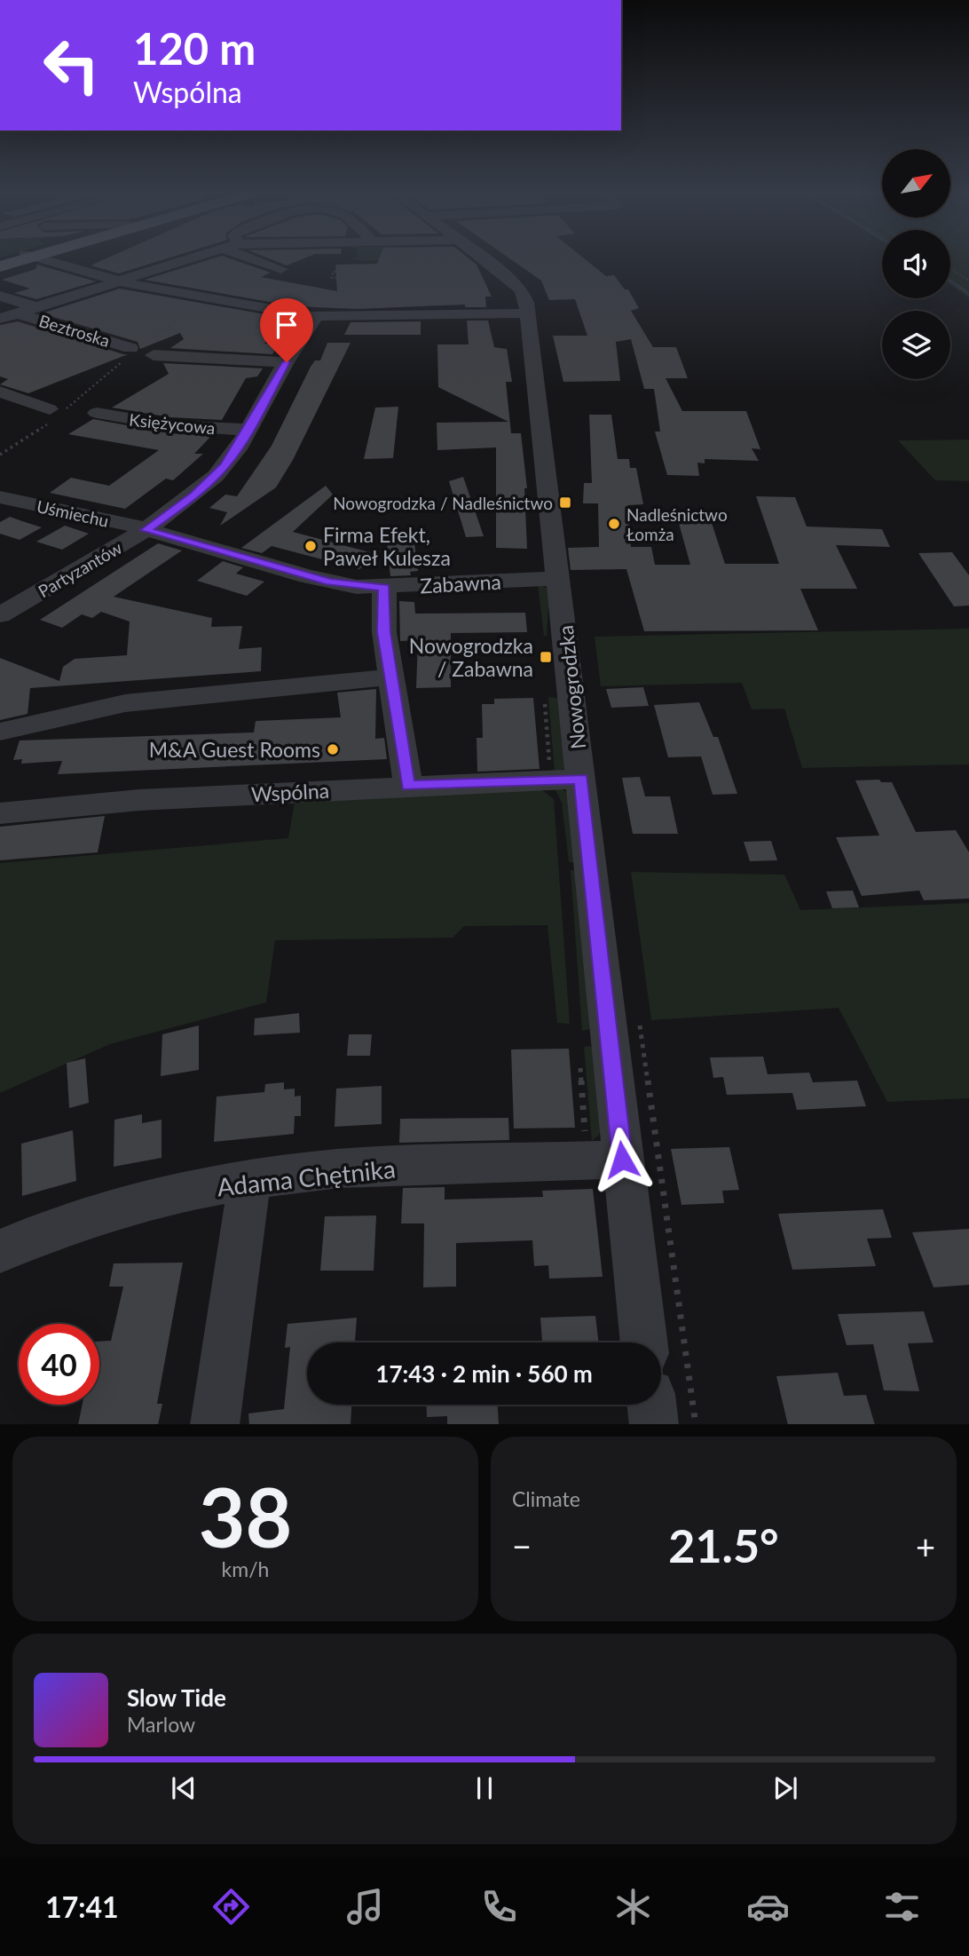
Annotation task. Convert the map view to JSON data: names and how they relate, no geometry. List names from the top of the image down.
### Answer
{
  "streets": {
    "street": [
      "Beztroska",
      "Księżycowa",
      "Uśmiechu",
      "Partyzantów",
      "Zabawna",
      "Nowogrodzka",
      "Wspólna",
      "Adama Chętnika"
    ]
  },
  "crossings": [
    ["Księżycowa", "Partyzantów"],
    ["Uśmiechu", "Partyzantów"],
    ["Uśmiechu", "Zabawna"],
    ["Partyzantów", "Zabawna"],
    ["Zabawna", "Nowogrodzka"],
    ["Nowogrodzka", "Wspólna"],
    ["Nowogrodzka", "Adama Chętnika"]
  ],
  "places": {
    "transit": ["Nowogrodzka / Nadleśnictwo", "Nowogrodzka / Zabawna"],
    "other": ["Nadleśnictwo Łomża", "Firma Efekt, Paweł Kulesza", "M&A Guest Rooms"]
  },
  "north": "top right",
  "page": {
    "turn": ["120 m", "Wspólna"],
    "limit": "40",
    "trip": "17:43 · 2 min · 560 m",
    "tile": [
      ["38", "km/h"],
      "Climate"
    ],
    "heat": ["−", "21.5°", "+"],
    "song": ["Slow Tide", "Marlow"],
    "tabs": "17:41"
  }
}
